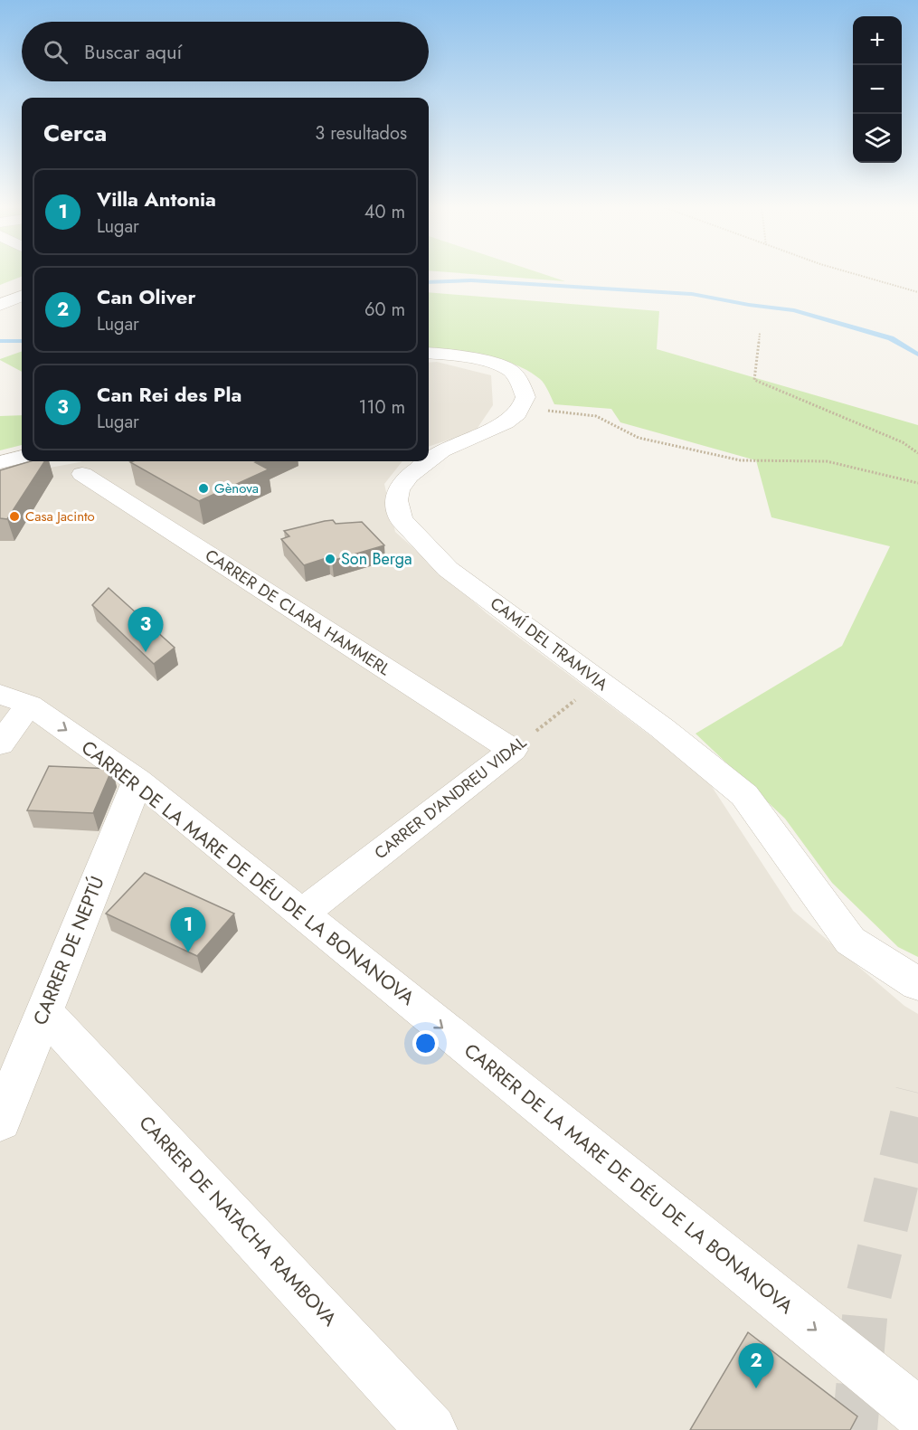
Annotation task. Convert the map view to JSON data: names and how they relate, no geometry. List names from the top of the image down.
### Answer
{
  "streets": {
    "street": [
      "CARRER DE CLARA HAMMERL",
      "CAMÍ DEL TRAMVIA",
      "CARRER D'ANDREU VIDAL",
      "CARRER DE LA MARE DE DÉU DE LA BONANOVA",
      "CARRER DE NEPTÚ",
      "CARRER DE NATACHA RAMBOVA"
    ]
  },
  "crossings": [
    ["CARRER DE CLARA HAMMERL", "CARRER D'ANDREU VIDAL"],
    ["CAMÍ DEL TRAMVIA", "CARRER D'ANDREU VIDAL"],
    ["CARRER D'ANDREU VIDAL", "CARRER DE LA MARE DE DÉU DE LA BONANOVA"],
    ["CARRER DE LA MARE DE DÉU DE LA BONANOVA", "CARRER DE NEPTÚ"],
    ["CARRER DE NEPTÚ", "CARRER DE NATACHA RAMBOVA"]
  ],
  "one_way": ["CARRER DE LA MARE DE DÉU DE LA BONANOVA"],
  "places": ["Gènova", "Casa Jacinto", "Son Berga"],
  "page": {
    "map_buttons": ["+", "−"],
    "search": "Buscar aquí",
    "heading": ["Cerca", "3 resultados"],
    "list": [
      {
        "mark": "1",
        "name": "Villa Antonia",
        "note": "Lugar",
        "value": "40 m"
      },
      {
        "mark": "2",
        "name": "Can Oliver",
        "note": "Lugar",
        "value": "60 m"
      },
      {
        "mark": "3",
        "name": "Can Rei des Pla",
        "note": "Lugar",
        "value": "110 m"
      }
    ],
    "pins": ["3", "1", "2"]
  }
}
